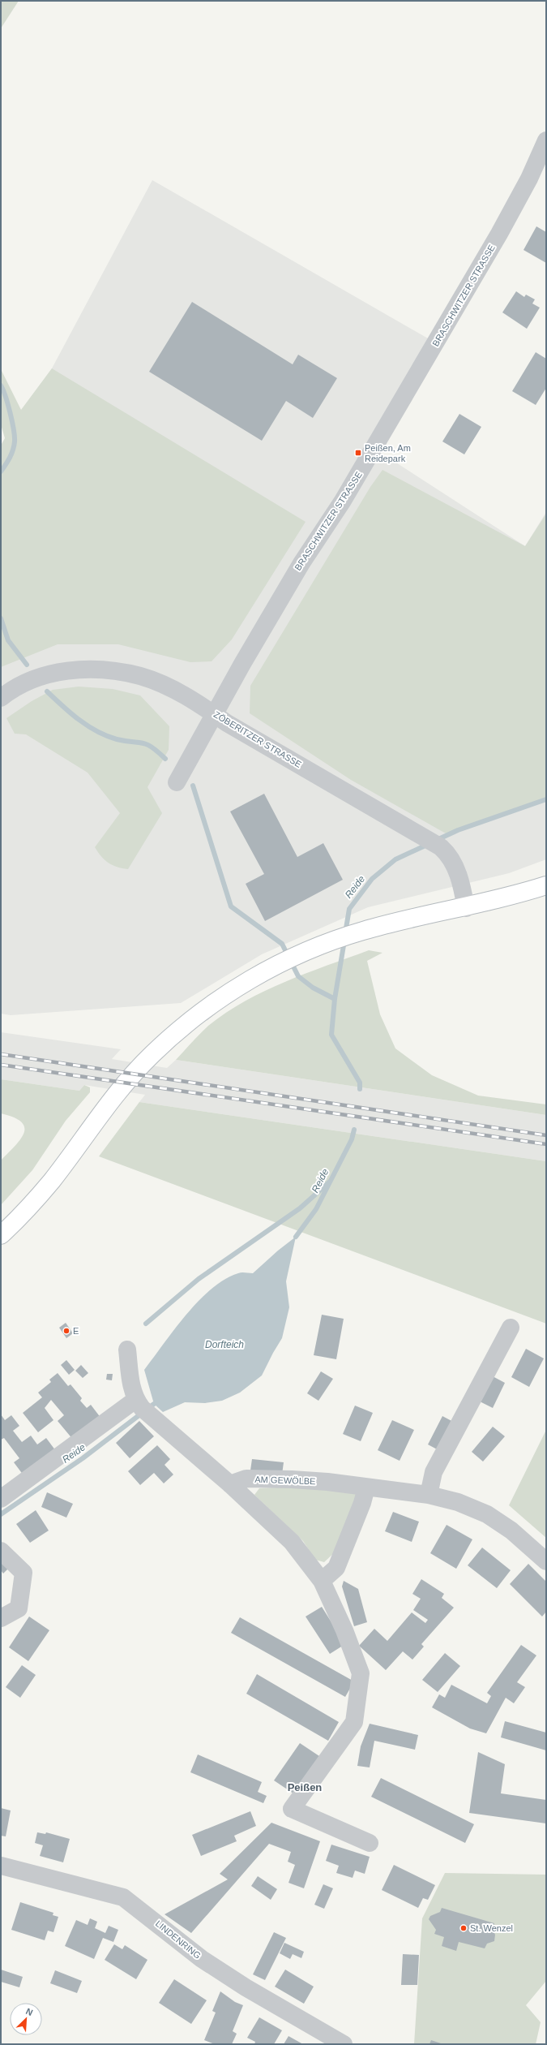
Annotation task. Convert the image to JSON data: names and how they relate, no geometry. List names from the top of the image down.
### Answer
{
  "streets": {
    "street": [
      "BRASCHWITZER STRASSE",
      "ZÖBERITZER STRASSE",
      "AM GEWÖLBE",
      "LINDENRING"
    ]
  },
  "crossings": [
    ["BRASCHWITZER STRASSE", "ZÖBERITZER STRASSE"]
  ],
  "districts": ["Peißen"],
  "water": ["Reide", "Dorfteich"],
  "places": {
    "transit": ["Peißen, Am Reidepark"],
    "other": ["E", "St. Wenzel"]
  },
  "north": "top right"
}
